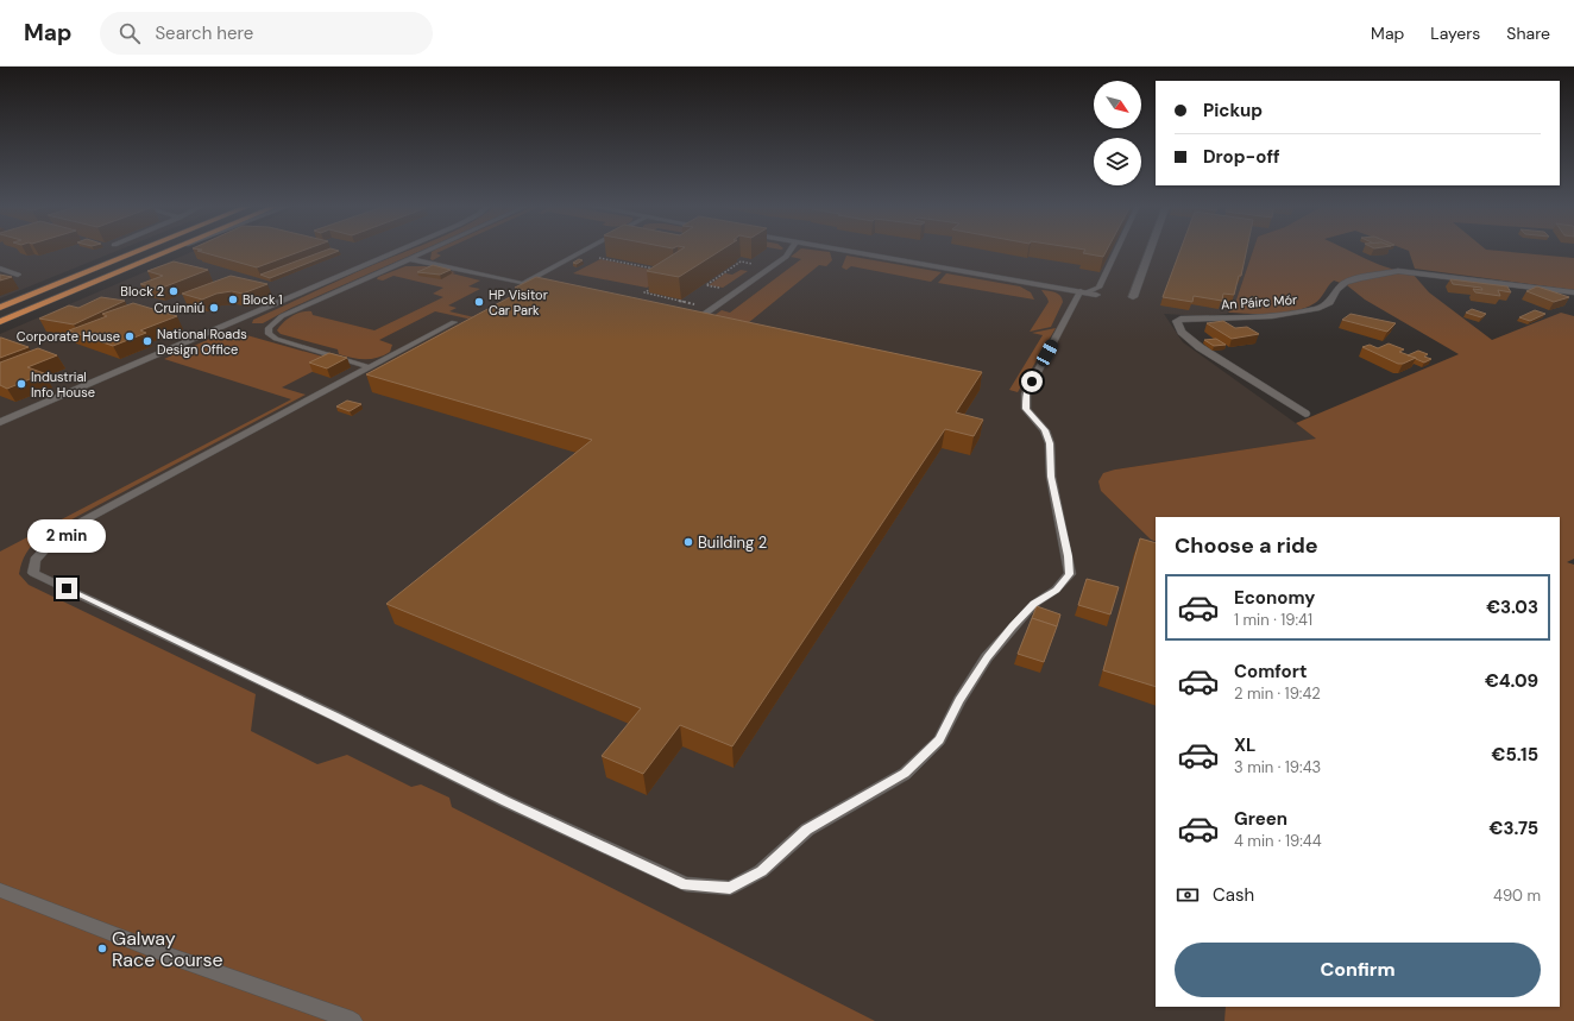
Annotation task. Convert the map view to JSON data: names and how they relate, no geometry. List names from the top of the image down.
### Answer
{
  "streets": {
    "street": ["An Páirc Mór"]
  },
  "places": [
    "Block 2",
    "Block 1",
    "HP Visitor Car Park",
    "Cruinniú",
    "Corporate House",
    "National Roads Design Office",
    "Industrial Info House",
    "Building 2",
    "Galway Race Course"
  ],
  "north": "bottom right",
  "page": {
    "header": "Map",
    "search": "Search here",
    "nav": ["Map", "Layers", "Share"],
    "banner": ["Pickup", "Drop-off"],
    "heading": "Choose a ride",
    "bubble": "2 min",
    "list": [
      {
        "name": "Economy",
        "note": "1 min · 19:41",
        "value": "€3.03"
      },
      {
        "name": "Comfort",
        "note": "2 min · 19:42",
        "value": "€4.09"
      },
      {
        "name": "XL",
        "note": "3 min · 19:43",
        "value": "€5.15"
      },
      {
        "name": "Green",
        "note": "4 min · 19:44",
        "value": "€3.75"
      }
    ],
    "pay": ["Cash", "490 m"],
    "buttons": "Confirm"
  }
}
